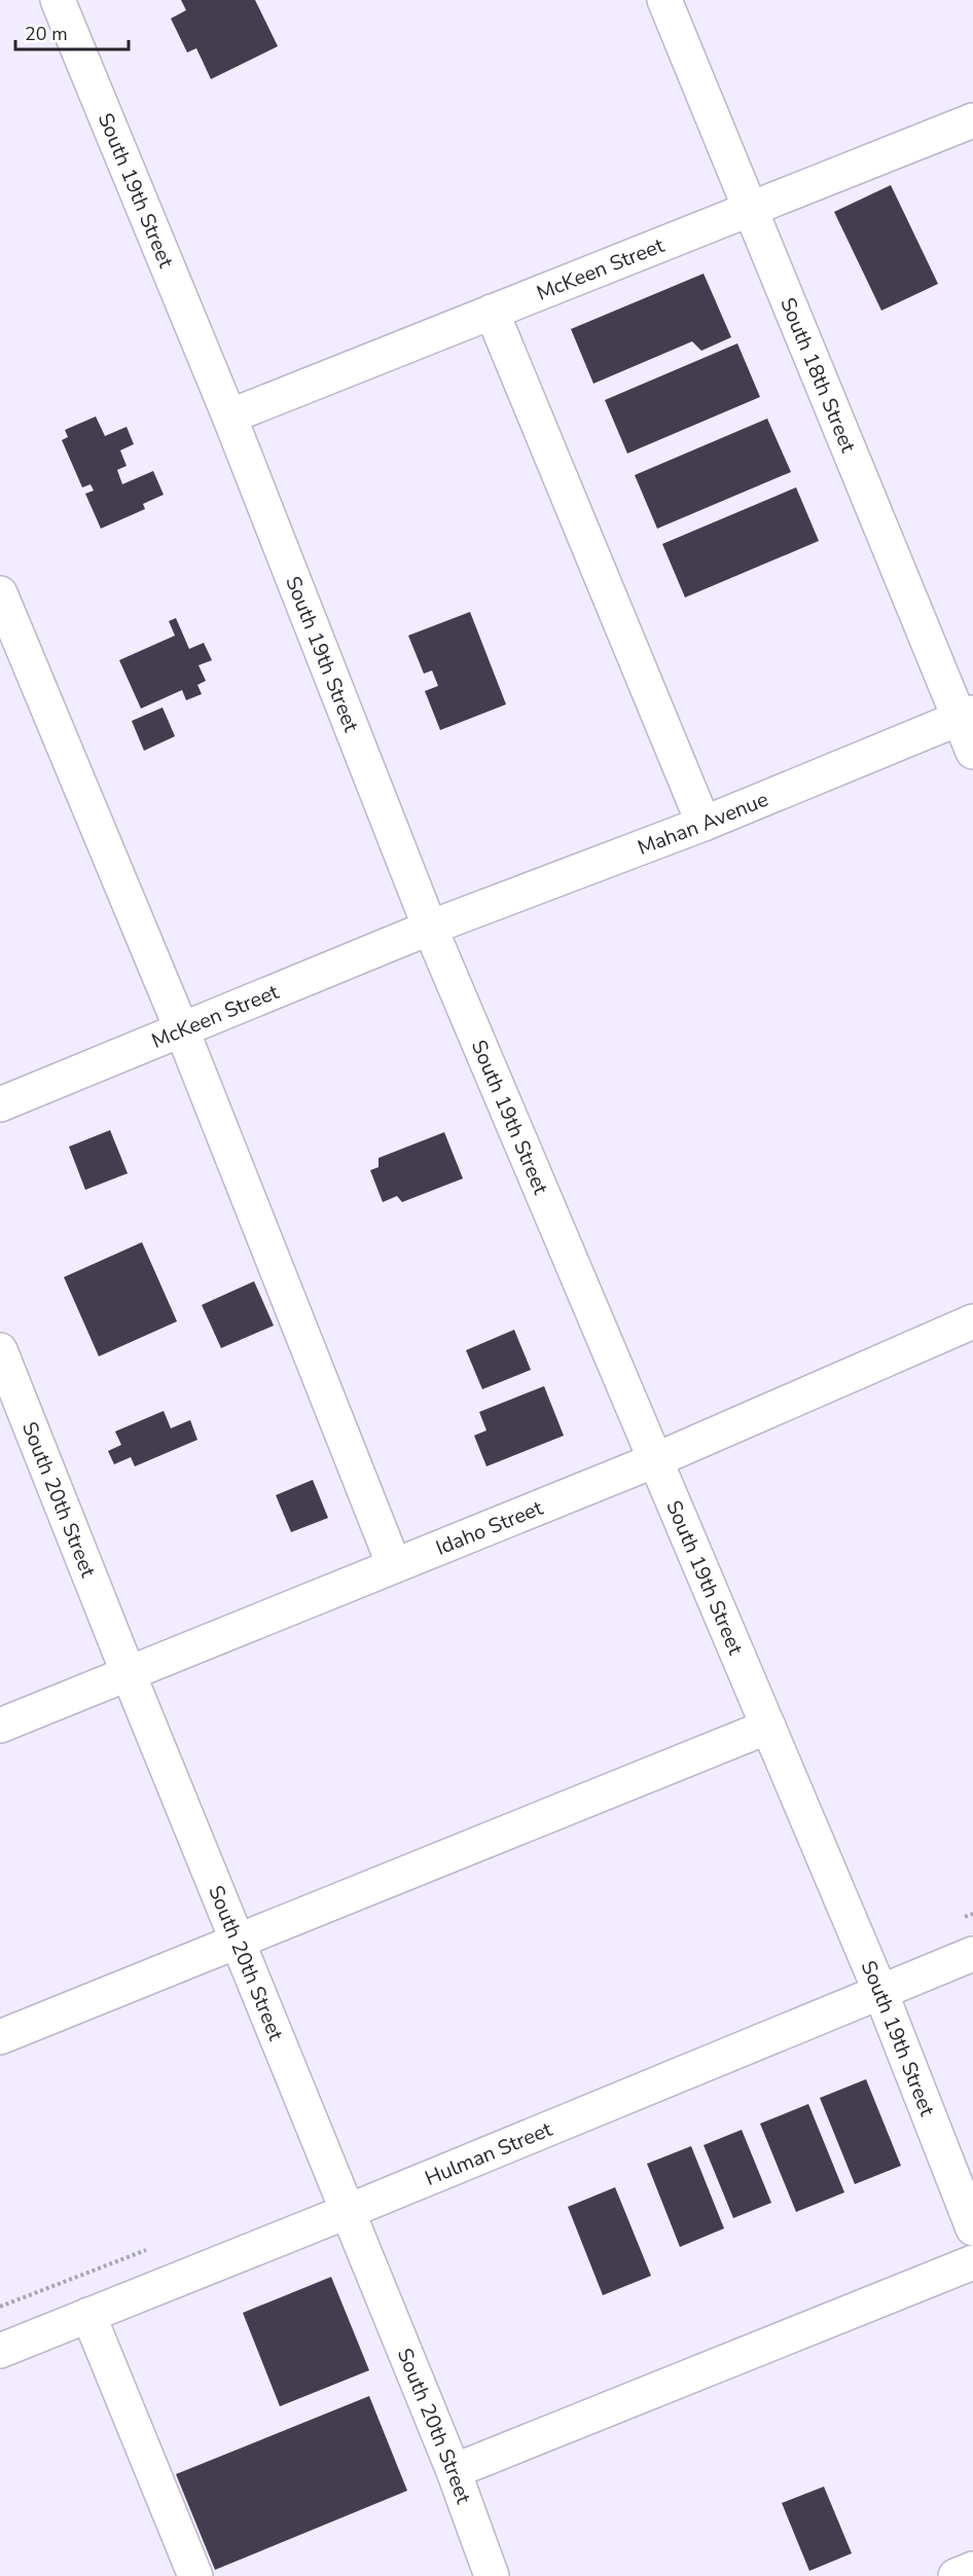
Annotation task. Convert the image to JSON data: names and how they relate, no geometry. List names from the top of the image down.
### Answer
{
  "streets": {
    "street": [
      "South 19th Street",
      "McKeen Street",
      "South 18th Street",
      "Mahan Avenue",
      "South 20th Street",
      "Idaho Street",
      "Hulman Street"
    ]
  },
  "crossings": [
    ["South 19th Street", "McKeen Street"],
    ["South 19th Street", "Mahan Avenue"],
    ["South 19th Street", "Idaho Street"],
    ["South 19th Street", "Hulman Street"],
    ["McKeen Street", "South 18th Street"],
    ["McKeen Street", "Mahan Avenue"],
    ["South 18th Street", "Mahan Avenue"],
    ["South 20th Street", "Idaho Street"],
    ["South 20th Street", "Hulman Street"]
  ],
  "scale_bar": "20 m"
}
